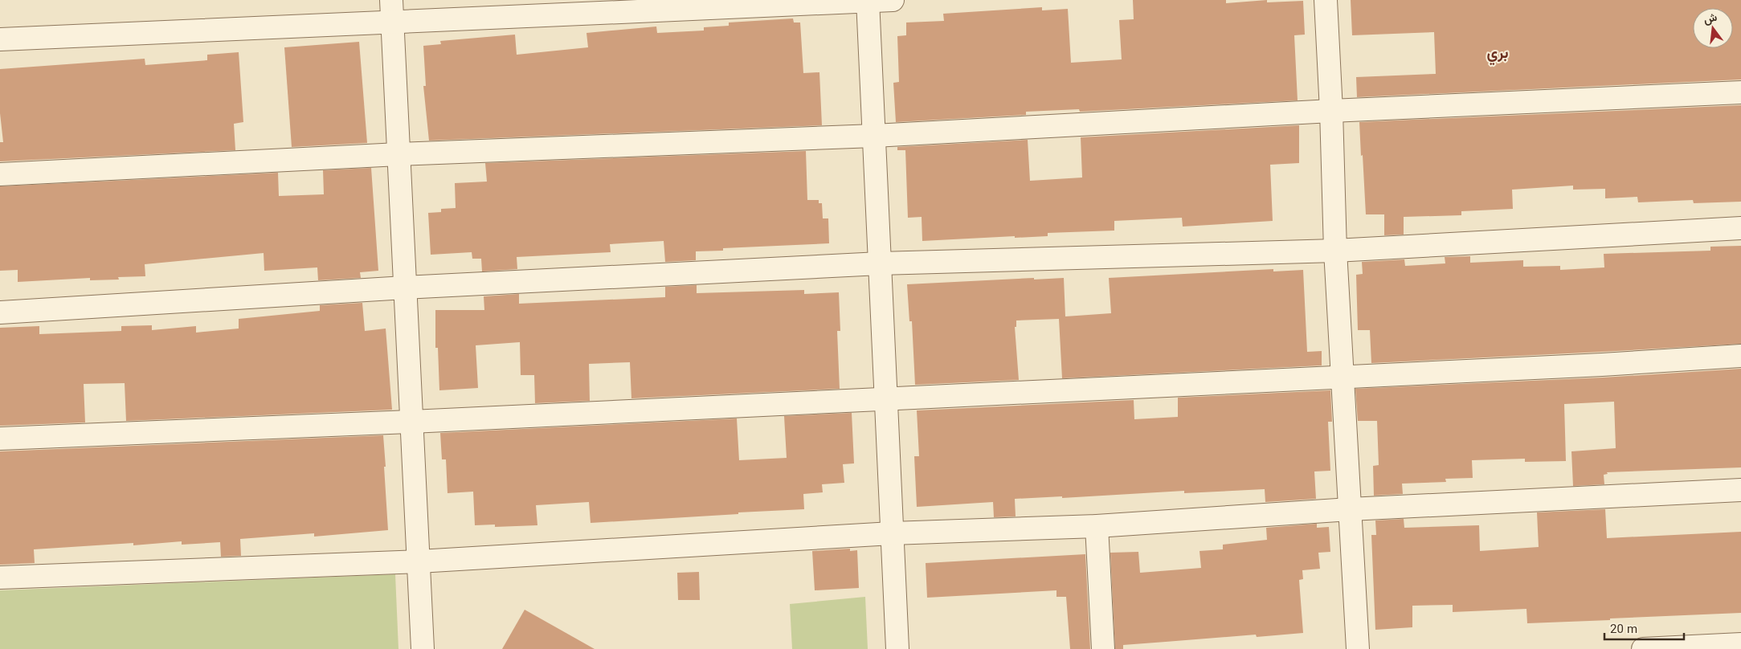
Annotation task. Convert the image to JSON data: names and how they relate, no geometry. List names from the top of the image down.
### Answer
{
  "districts": ["بري"],
  "scale_bar": "20 m",
  "north": "top"
}
